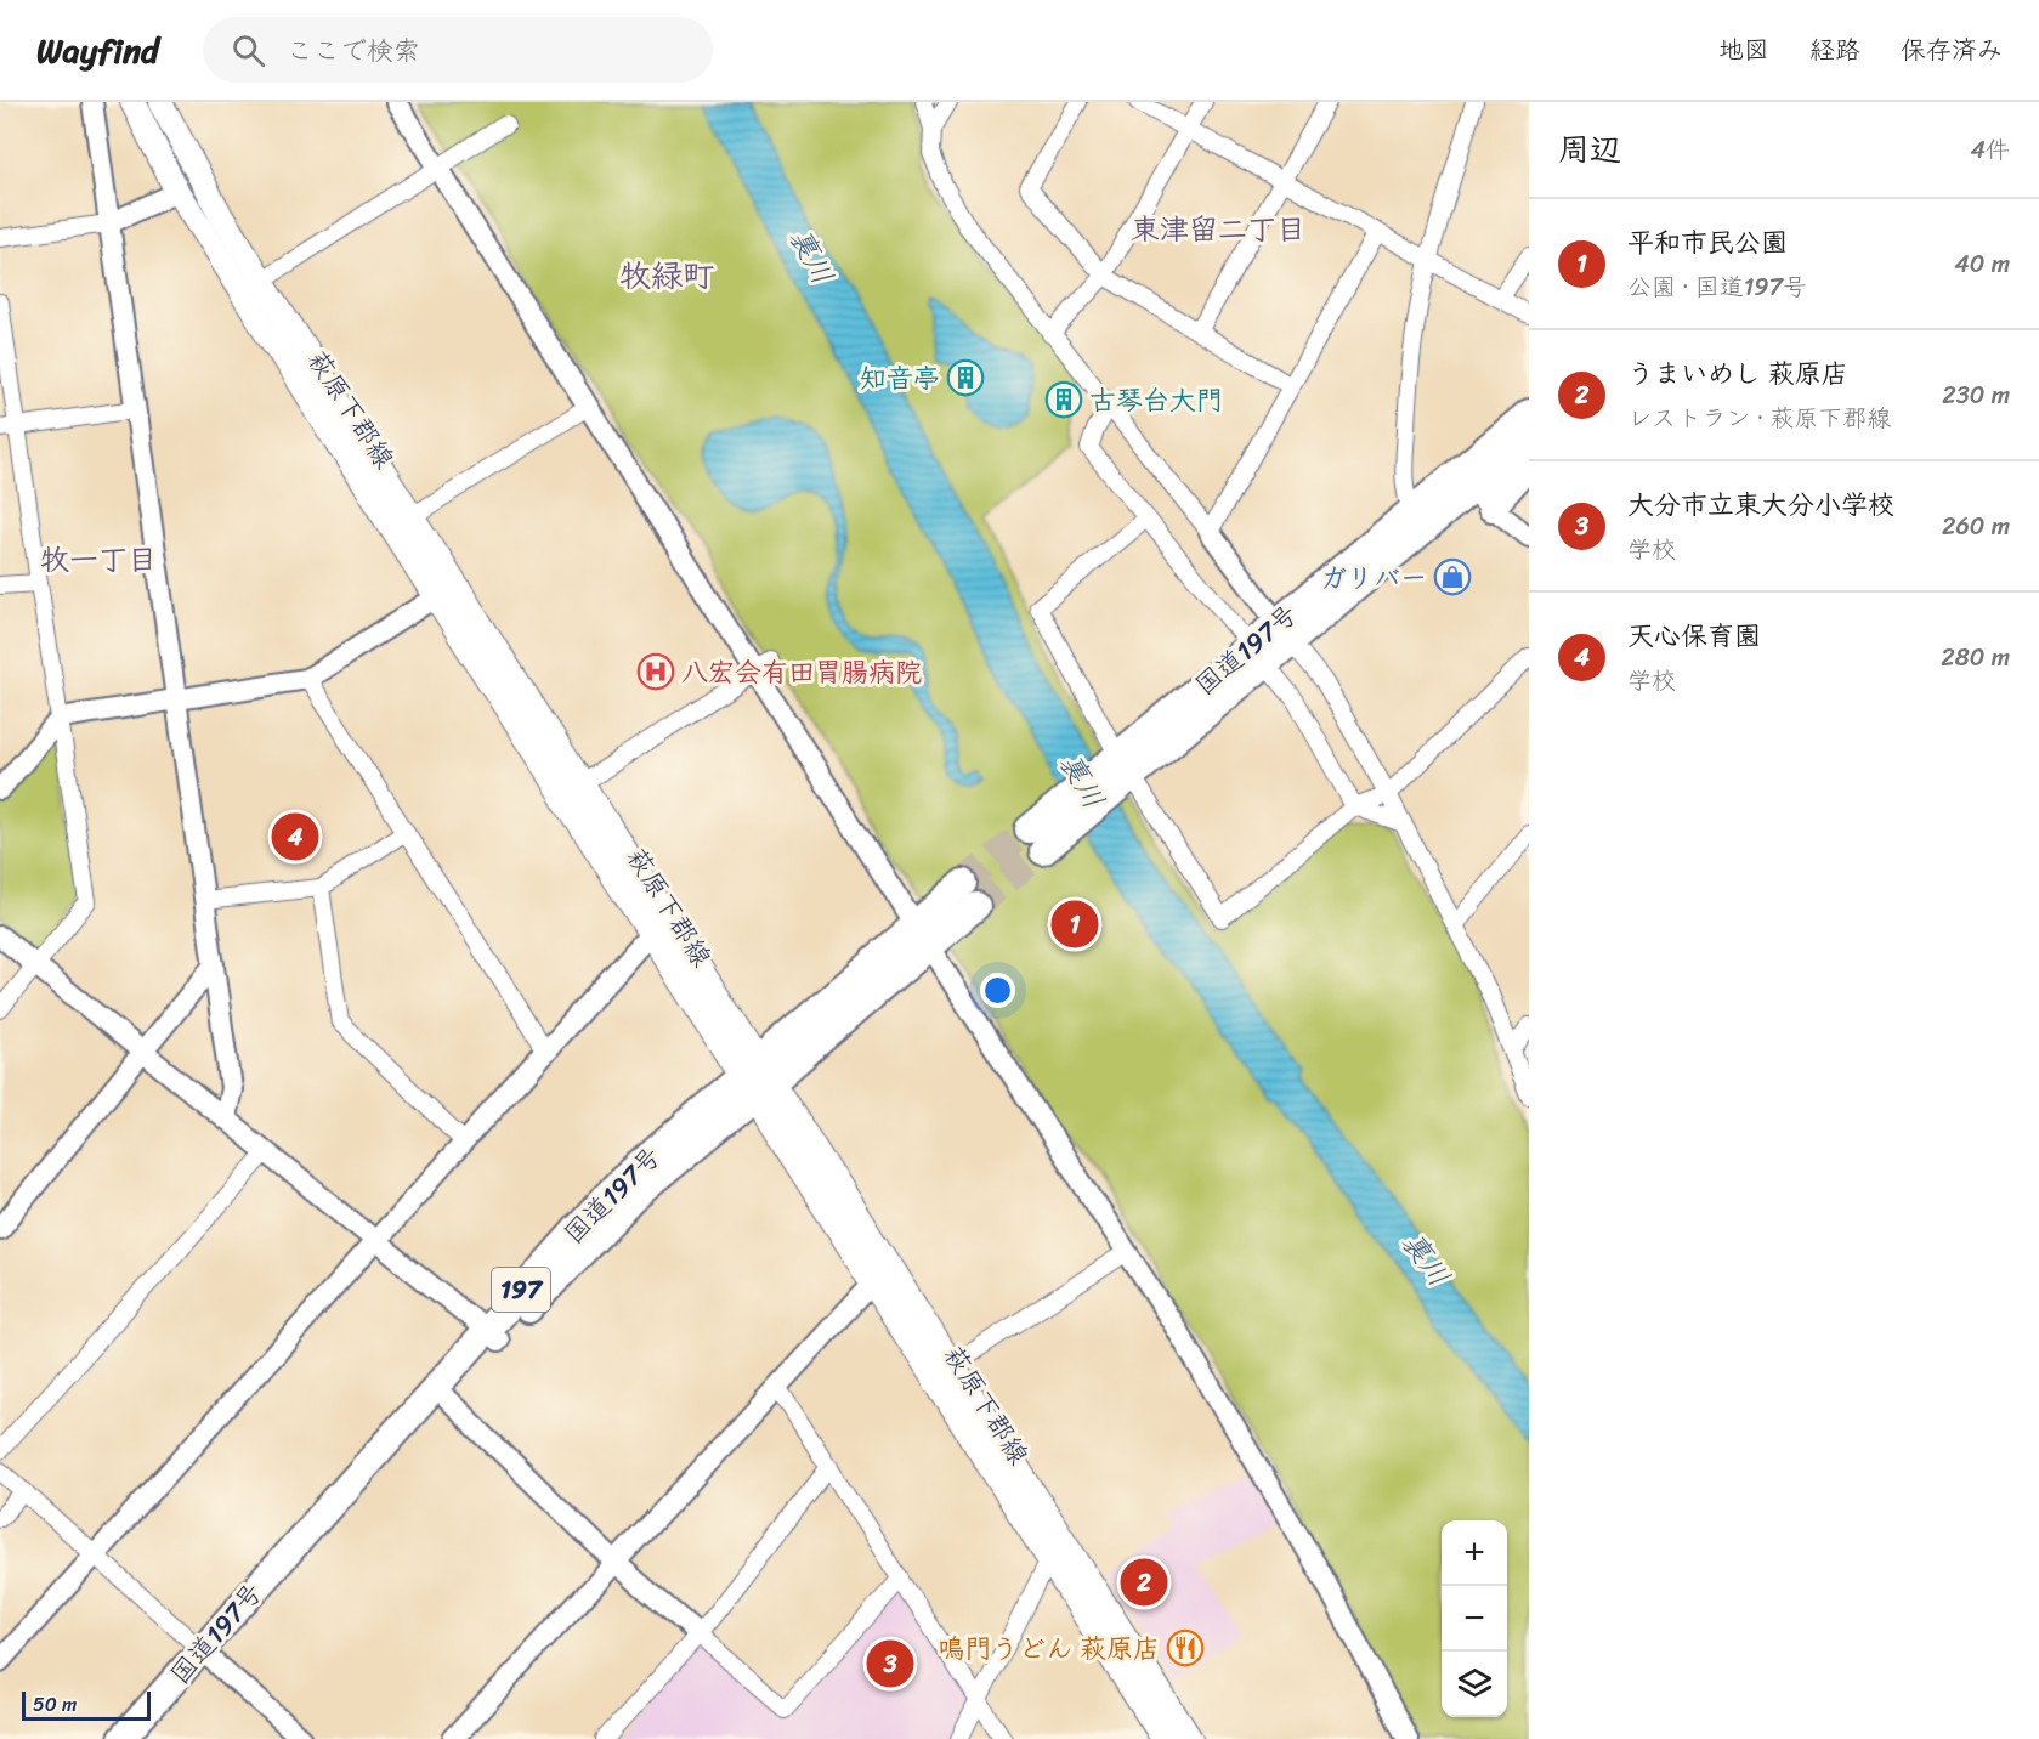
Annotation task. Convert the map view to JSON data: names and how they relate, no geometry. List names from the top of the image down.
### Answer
{
  "streets": {
    "highway": ["国道197号", "197"],
    "main road": ["萩原下郡線"]
  },
  "crossings": [
    ["萩原下郡線", "国道197号"]
  ],
  "districts": ["東津留二丁目", "牧緑町", "牧一丁目"],
  "water": ["裏川"],
  "places": {
    "building": ["知音亭", "古琴台大門"],
    "shop": ["ガリバー"],
    "hospital": ["八宏会有田胃腸病院"],
    "restaurant": ["鳴門うどん 萩原店"]
  },
  "scale_bar": "50 m",
  "page": {
    "header": "Wayfind",
    "search": "ここで検索",
    "nav": ["地図", "経路", "保存済み"],
    "heading": ["周辺", "4件"],
    "list": [
      {
        "mark": "1",
        "name": "平和市民公園",
        "note": "公園 · 国道197号",
        "value": "40 m"
      },
      {
        "mark": "2",
        "name": "うまいめし 萩原店",
        "note": "レストラン · 萩原下郡線",
        "value": "230 m"
      },
      {
        "mark": "3",
        "name": "大分市立東大分小学校",
        "note": "学校",
        "value": "260 m"
      },
      {
        "mark": "4",
        "name": "天心保育園",
        "note": "学校",
        "value": "280 m"
      }
    ],
    "pins": [
      "4",
      "1",
      "2",
      "3"
    ],
    "map_buttons": ["+", "−"],
    "scale": "50 m"
  }
}
